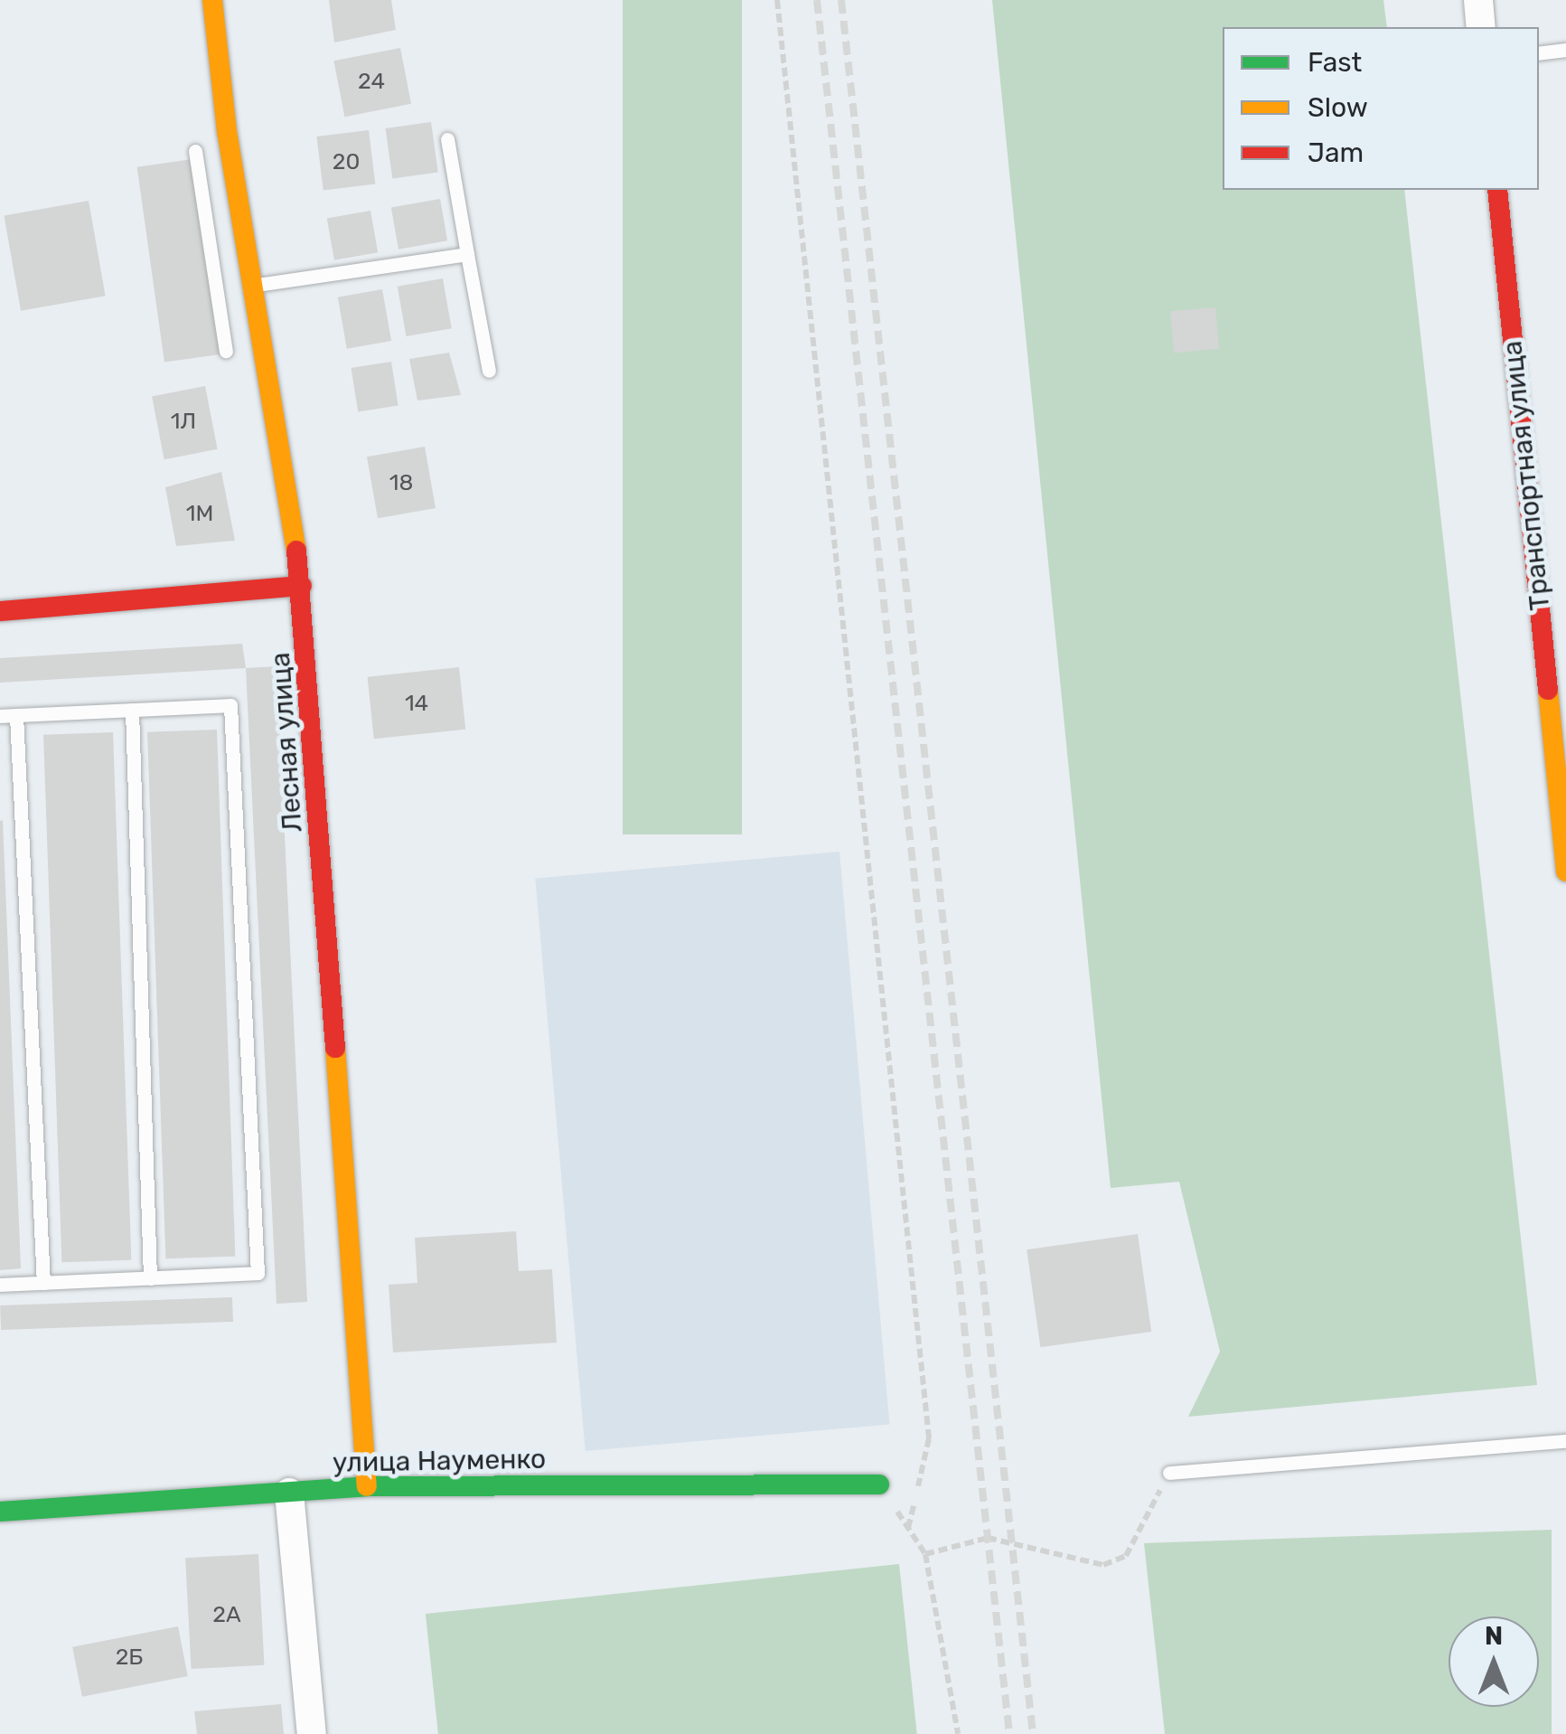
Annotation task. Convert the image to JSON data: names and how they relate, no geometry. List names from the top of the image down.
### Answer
{
  "streets": {
    "street": ["Транспортная улица", "Лесная улица", "улица Науменко"]
  },
  "crossings": [
    ["Лесная улица", "улица Науменко"]
  ],
  "house_numbers": [
    "24",
    "20",
    "1Л",
    "18",
    "1М",
    "14",
    "2А",
    "2Б"
  ],
  "legend": ["Fast", "Slow", "Jam"],
  "north": "top"
}
